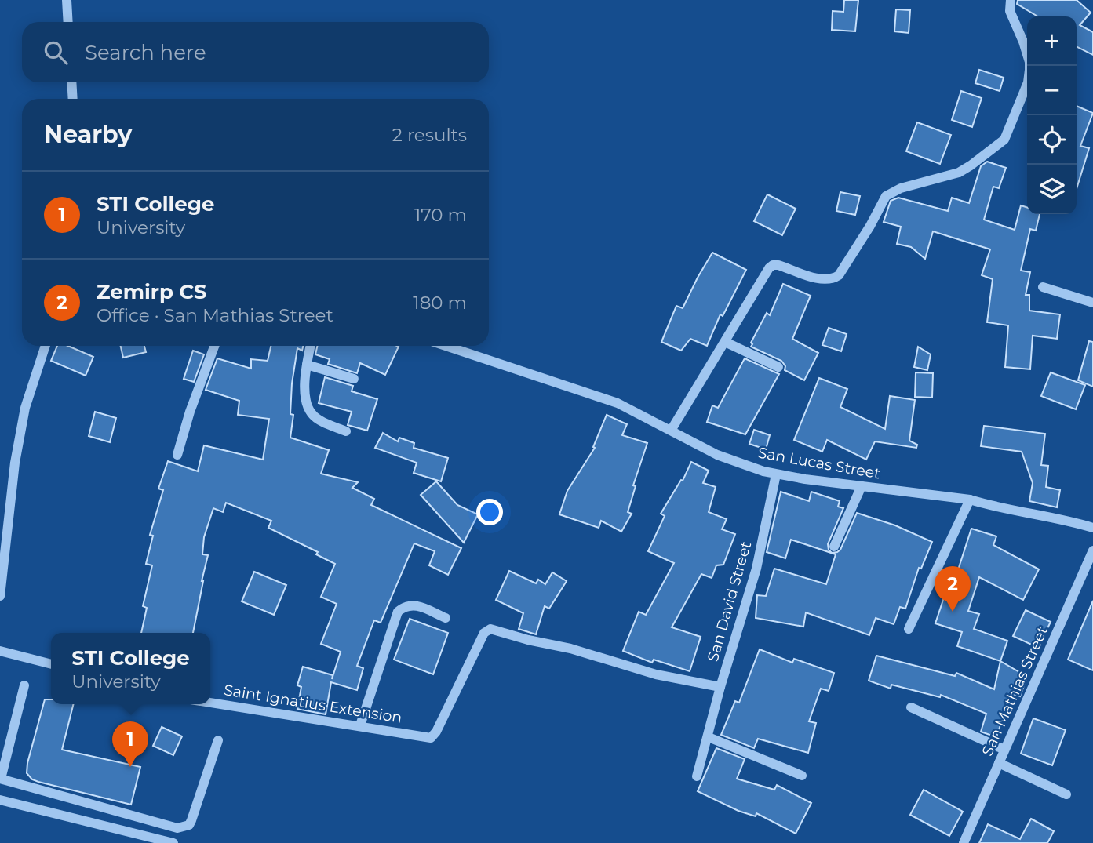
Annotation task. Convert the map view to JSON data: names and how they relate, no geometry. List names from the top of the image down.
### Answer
{
  "streets": {
    "street": [
      "San Lucas Street",
      "San David Street",
      "San Mathias Street",
      "Saint Ignatius Extension"
    ]
  },
  "crossings": [
    ["San Lucas Street", "San David Street"],
    ["San David Street", "Saint Ignatius Extension"]
  ],
  "page": {
    "map_buttons": ["+", "−"],
    "search": "Search here",
    "heading": ["Nearby", "2 results"],
    "list": [
      {
        "mark": "1",
        "name": "STI College",
        "note": "University",
        "value": "170 m"
      },
      {
        "mark": "2",
        "name": "Zemirp CS",
        "note": "Office · San Mathias Street",
        "value": "180 m"
      }
    ],
    "pins": ["2", "1"],
    "popup": ["STI College", "University"]
  }
}
